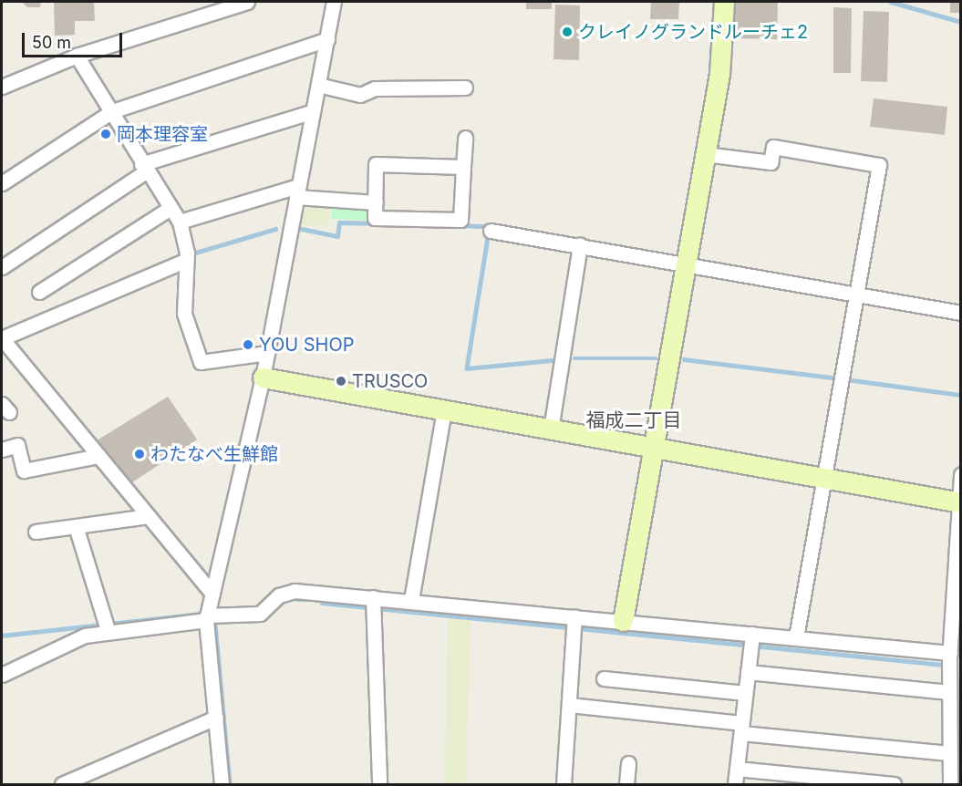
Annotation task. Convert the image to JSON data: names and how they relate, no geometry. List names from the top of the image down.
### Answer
{
  "districts": ["福成二丁目"],
  "places": [
    "クレイノグランドルーチェ2",
    "岡本理容室",
    "YOU SHOP",
    "TRUSCO",
    "わたなべ生鮮館"
  ],
  "scale_bar": "50 m"
}
